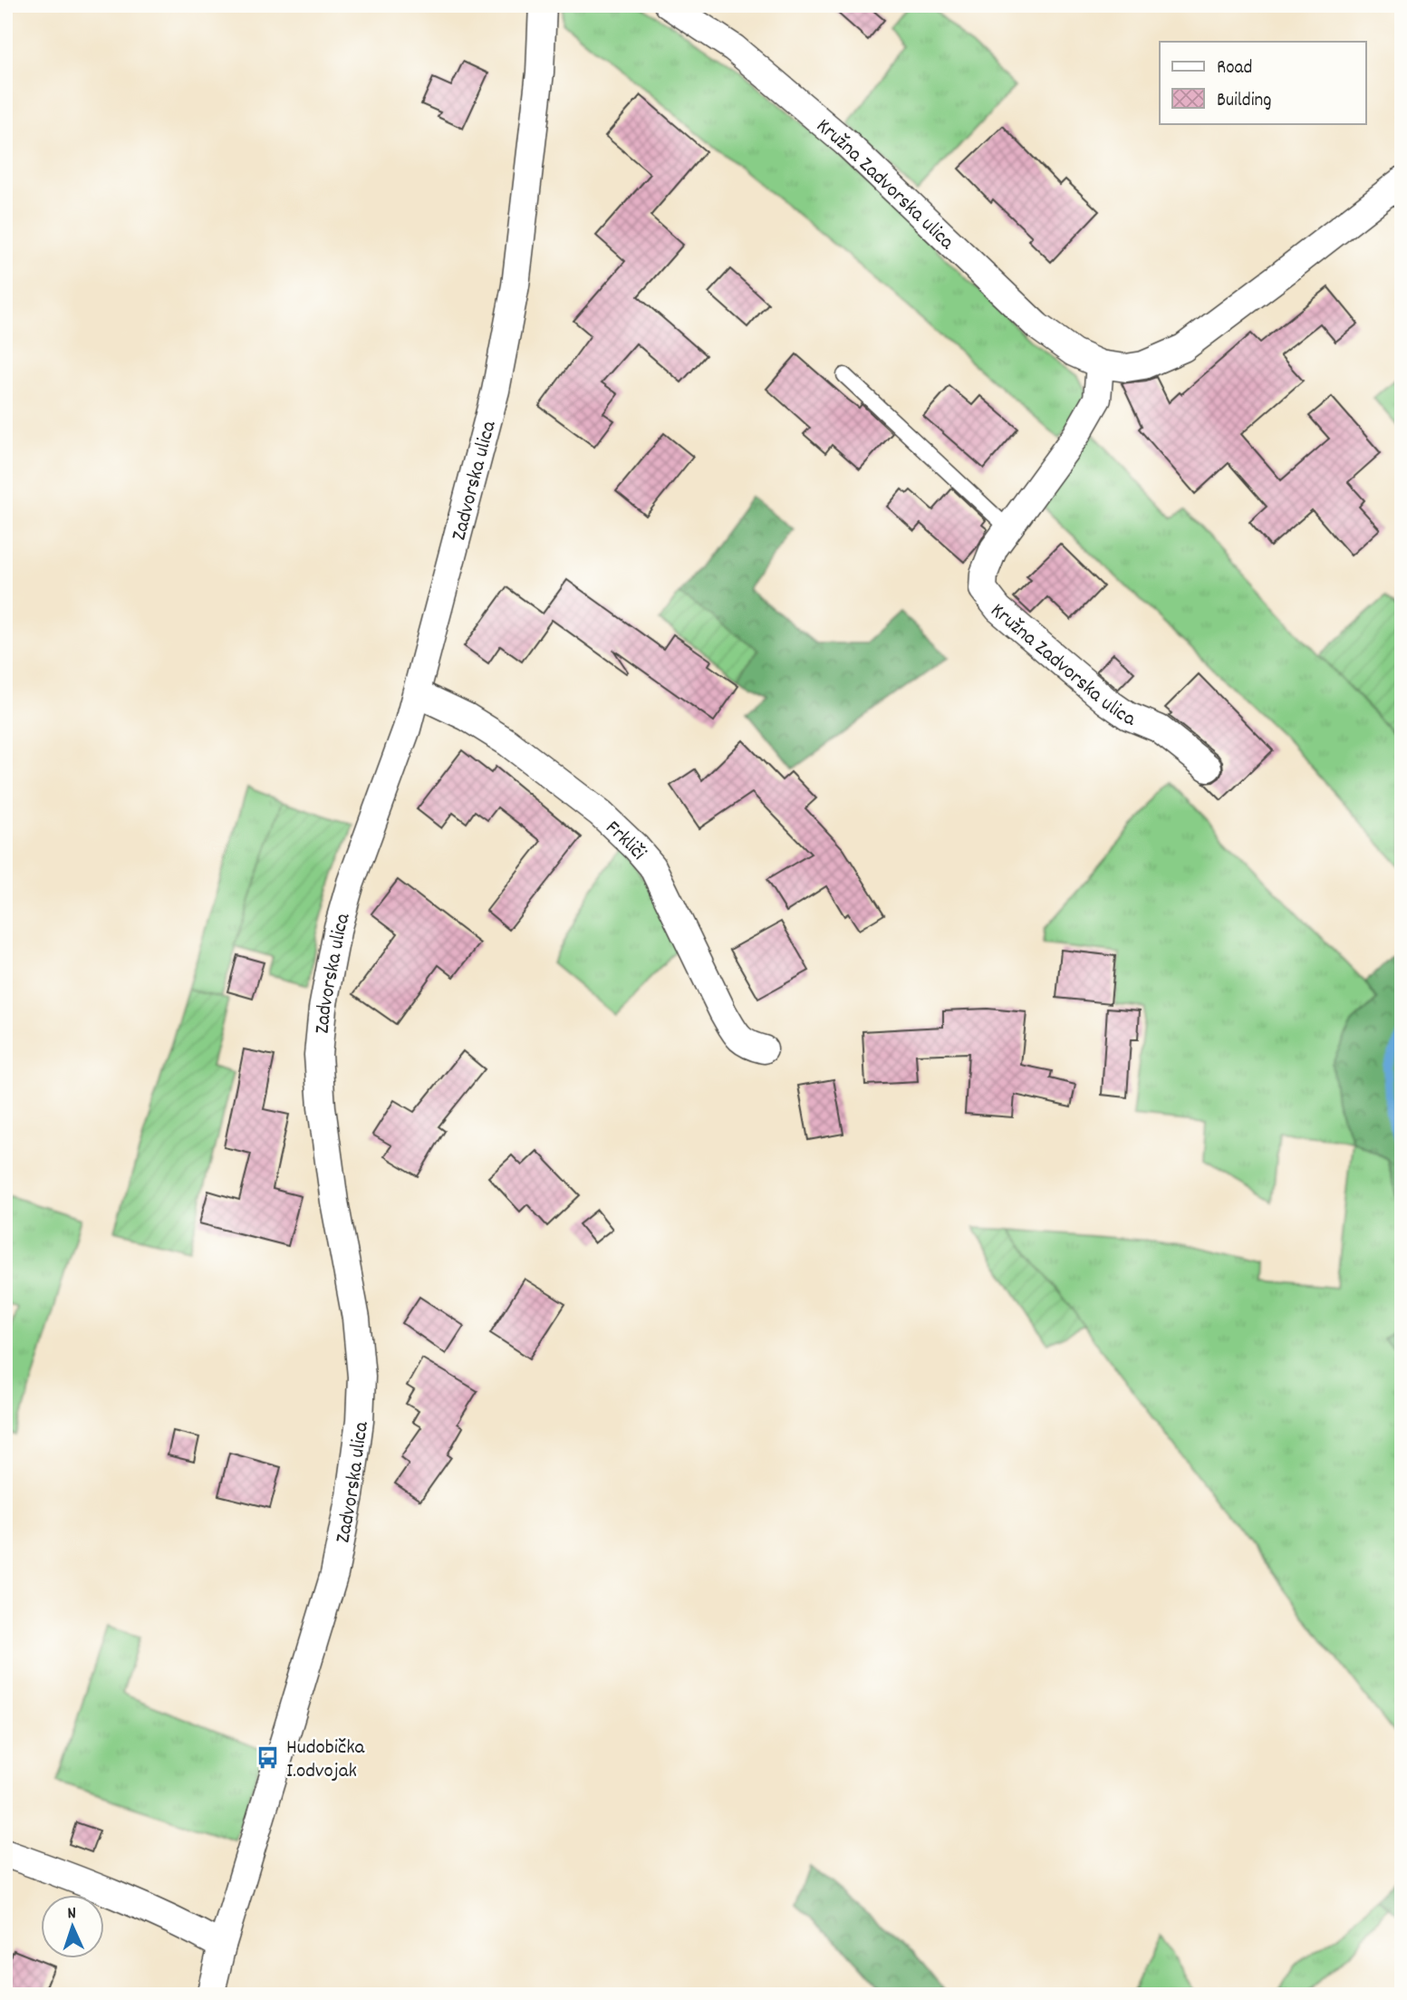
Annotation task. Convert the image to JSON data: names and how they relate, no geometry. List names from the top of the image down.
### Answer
{
  "streets": {
    "street": ["Kružna Zadvorska ulica", "Zadvorska ulica", "Frkliči"]
  },
  "crossings": [
    ["Zadvorska ulica", "Frkliči"]
  ],
  "places": {
    "bus stop": ["Hudobička I.odvojak"]
  },
  "legend": ["Road", "Building"],
  "north": "top"
}
